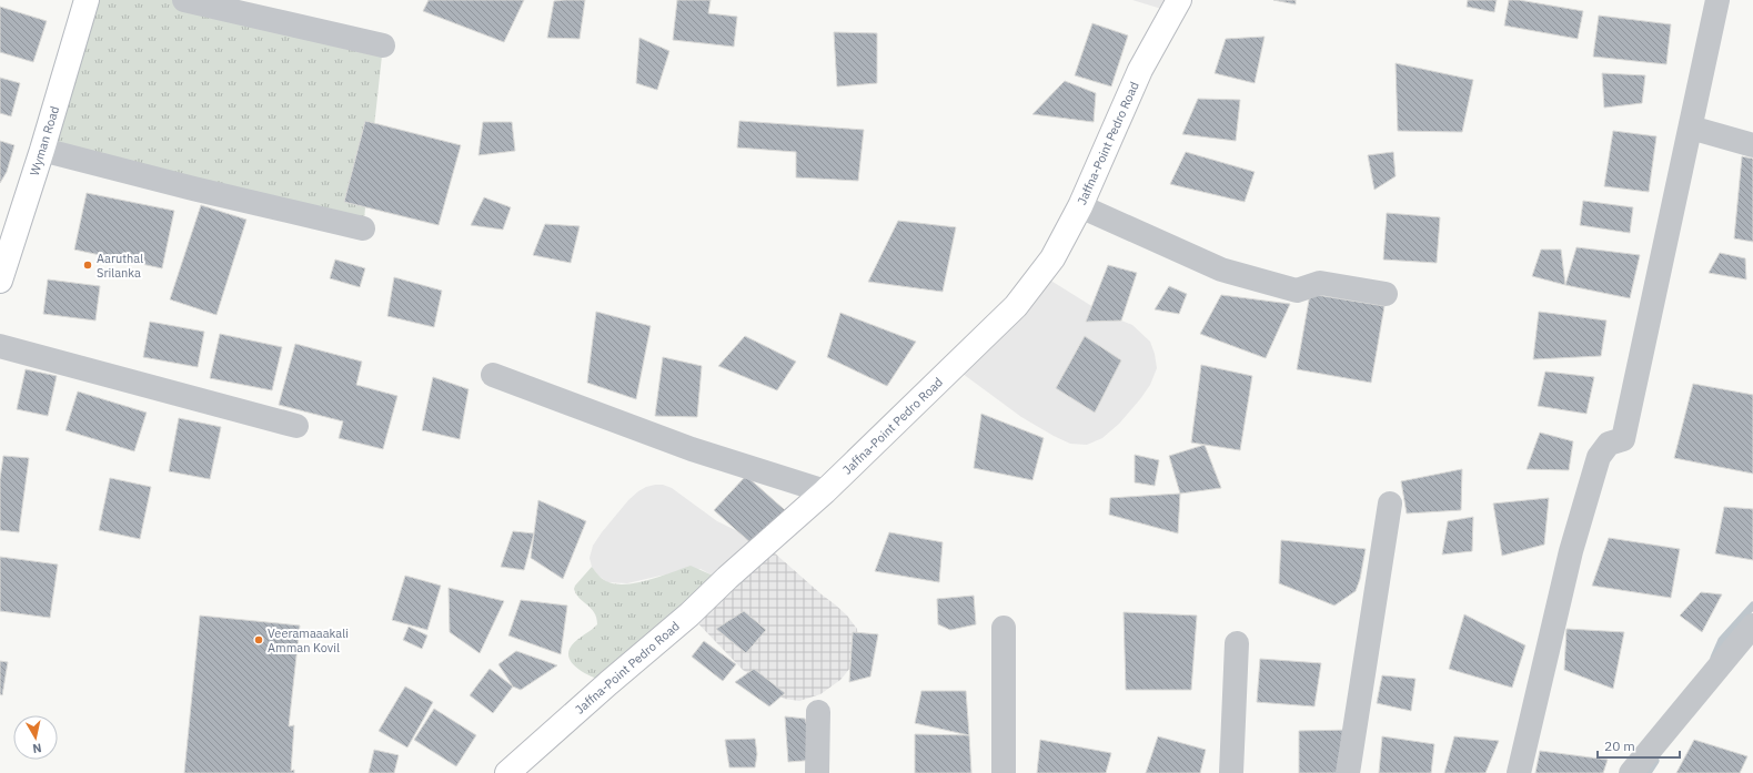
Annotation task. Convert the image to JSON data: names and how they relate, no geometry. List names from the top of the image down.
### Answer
{
  "streets": {
    "main road": ["Wyman Road", "Jaffna-Point Pedro Road"]
  },
  "places": ["Aaruthal Srilanka", "Veeramaaakali Amman Kovil"],
  "scale_bar": "20 m",
  "north": "bottom"
}
